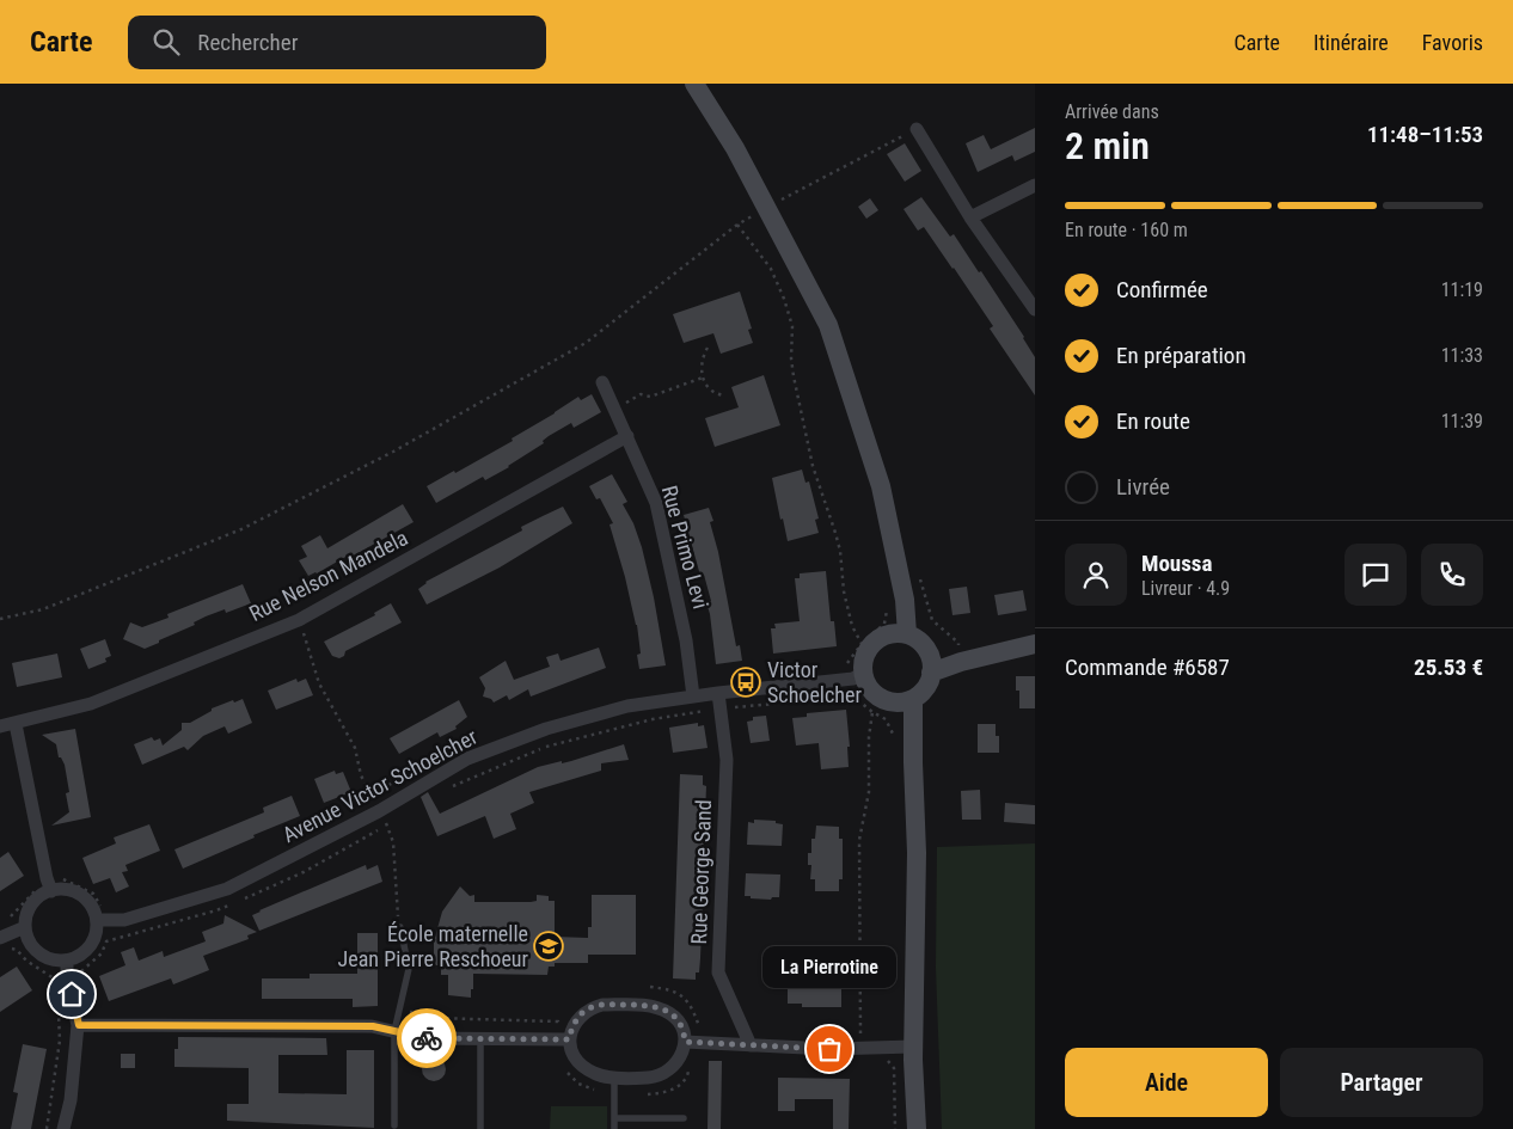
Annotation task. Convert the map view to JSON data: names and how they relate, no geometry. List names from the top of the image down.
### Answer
{
  "streets": {
    "street": [
      "Rue Primo Levi",
      "Rue Nelson Mandela",
      "Avenue Victor Schoelcher",
      "Rue George Sand"
    ]
  },
  "crossings": [
    ["Rue Primo Levi", "Rue Nelson Mandela"],
    ["Rue Primo Levi", "Avenue Victor Schoelcher"],
    ["Avenue Victor Schoelcher", "Rue George Sand"]
  ],
  "places": {
    "bus stop": ["Victor Schoelcher"],
    "school or university": ["École maternelle Jean Pierre Reschoeur"],
    "other": ["La Pierrotine"]
  },
  "page": {
    "header": "Carte",
    "search": "Rechercher",
    "nav": ["Carte", "Itinéraire", "Favoris"],
    "heading": ["2 min", "Arrivée dans", "11:48–11:53"],
    "panel": [
      "Moussa",
      "Livreur · 4.9",
      "Commande #6587",
      "25.53 €"
    ],
    "bar": "En route · 160 m",
    "list": [
      ["Confirmée", "11:19"],
      ["En préparation", "11:33"],
      ["En route", "11:39"],
      "Livrée"
    ],
    "bubble": "La Pierrotine",
    "buttons": ["Aide", "Partager"]
  }
}
